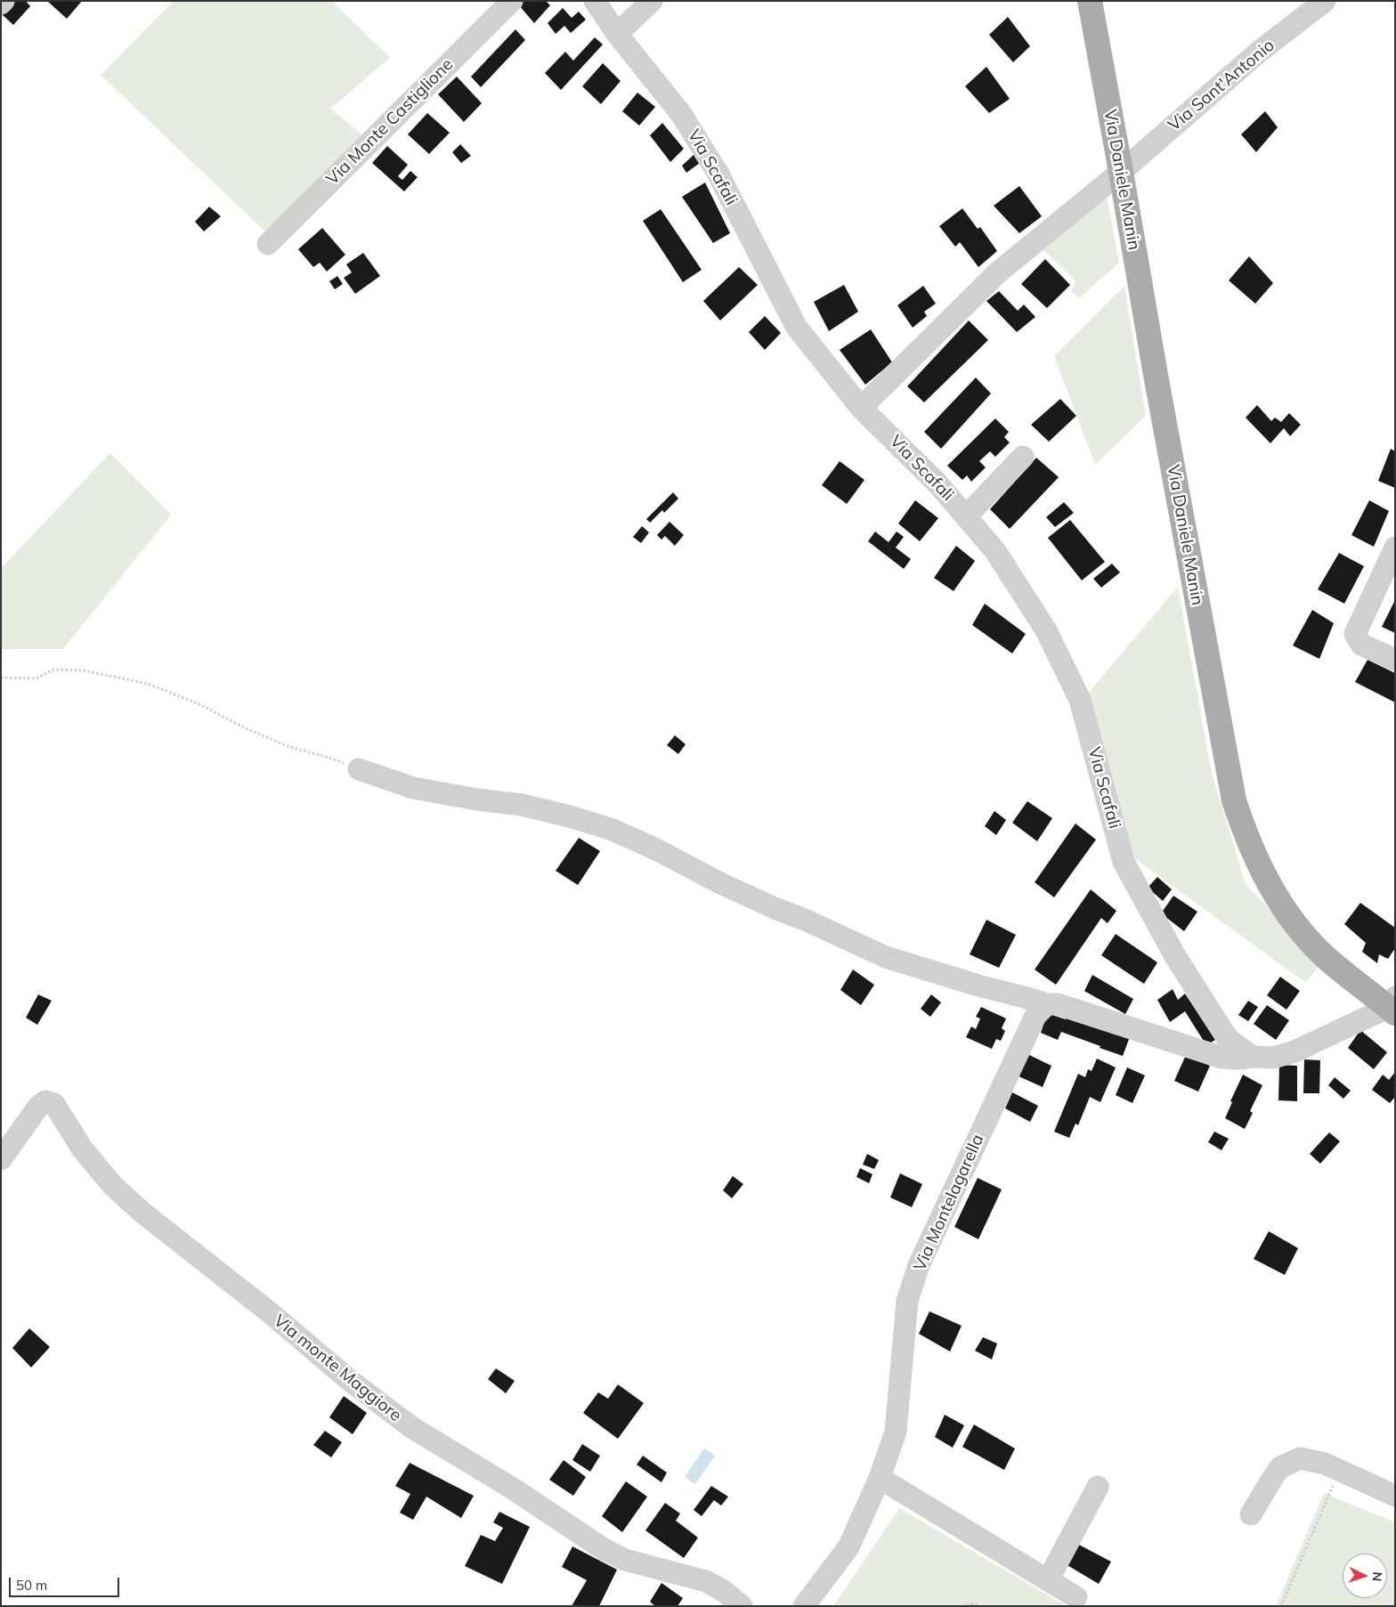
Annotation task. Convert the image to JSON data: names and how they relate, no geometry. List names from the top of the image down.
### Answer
{
  "streets": {
    "main road": ["Via Daniele Manin"],
    "street": [
      "Via Sant'Antonio",
      "Via Monte Castiglione",
      "Via Scafali",
      "Via Montelagarella",
      "Via monte Maggiore"
    ]
  },
  "crossings": [
    ["Via Sant'Antonio", "Via Daniele Manin"]
  ],
  "scale_bar": "50 m",
  "north": "right"
}
